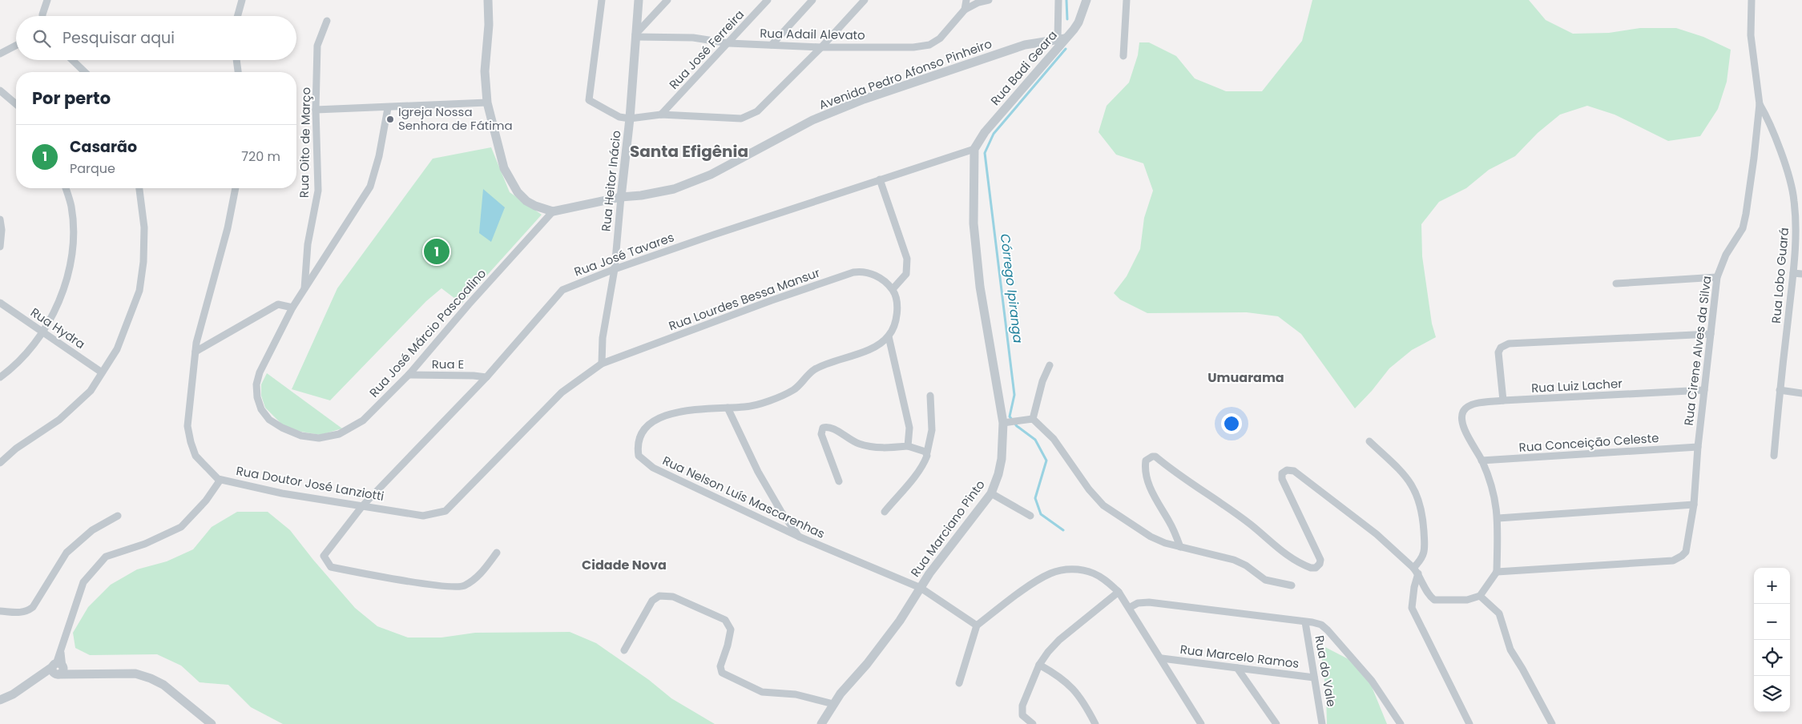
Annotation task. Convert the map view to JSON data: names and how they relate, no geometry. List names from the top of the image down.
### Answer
{
  "streets": {
    "street": [
      "Rua Adail Alevato",
      "Rua José Ferreira",
      "Rua Badi Geara",
      "Avenida Pedro Afonso Pinheiro",
      "Rua Oito de Março",
      "Rua Heitor Inácio",
      "Rua José Tavares",
      "Rua Lobo Guará",
      "Rua Lourdes Bessa Mansur",
      "Rua Hydra",
      "Rua José Márcio Pascoalino",
      "Rua Cirene Alves da Silva",
      "Rua E",
      "Rua Luiz Lacher",
      "Rua Conceiçāo Celeste",
      "Rua Doutor José Lanziotti",
      "Rua Nelson Luís Mascarenhas",
      "Rua Marciano Pinto",
      "Rua Marcelo Ramos",
      "Rua do Vale"
    ]
  },
  "crossings": [
    ["Rua Adail Alevato", "Rua José Ferreira"],
    ["Rua Adail Alevato", "Rua Heitor Inácio"],
    ["Rua Badi Geara", "Avenida Pedro Afonso Pinheiro"],
    ["Rua Badi Geara", "Rua José Tavares"],
    ["Rua Badi Geara", "Rua Marciano Pinto"],
    ["Avenida Pedro Afonso Pinheiro", "Rua Heitor Inácio"],
    ["Avenida Pedro Afonso Pinheiro", "Rua José Márcio Pascoalino"],
    ["Rua Oito de Março", "Rua José Márcio Pascoalino"],
    ["Rua Heitor Inácio", "Rua José Tavares"],
    ["Rua Heitor Inácio", "Rua Lourdes Bessa Mansur"],
    ["Rua Heitor Inácio", "Rua Doutor José Lanziotti"],
    ["Rua José Tavares", "Rua E"],
    ["Rua José Tavares", "Rua Doutor José Lanziotti"],
    ["Rua José Tavares", "Rua Marciano Pinto"],
    ["Rua Lobo Guará", "Rua Cirene Alves da Silva"],
    ["Rua Lourdes Bessa Mansur", "Rua Doutor José Lanziotti"],
    ["Rua José Márcio Pascoalino", "Rua E"],
    ["Rua Cirene Alves da Silva", "Rua Luiz Lacher"],
    ["Rua Cirene Alves da Silva", "Rua Conceiçāo Celeste"],
    ["Rua Luiz Lacher", "Rua Conceiçāo Celeste"],
    ["Rua Nelson Luís Mascarenhas", "Rua Marciano Pinto"],
    ["Rua Marcelo Ramos", "Rua do Vale"]
  ],
  "districts": ["Santa Efigênia", "Umuarama", "Cidade Nova"],
  "water": ["Córrego Ipiranga"],
  "places": ["Igreja Nossa Senhora de Fátima"],
  "page": {
    "search": "Pesquisar aqui",
    "heading": "Por perto",
    "list": [
      {
        "mark": "1",
        "name": "Casarão",
        "note": "Parque",
        "value": "720 m"
      }
    ],
    "pins": "1",
    "map_buttons": ["+", "−"]
  }
}
